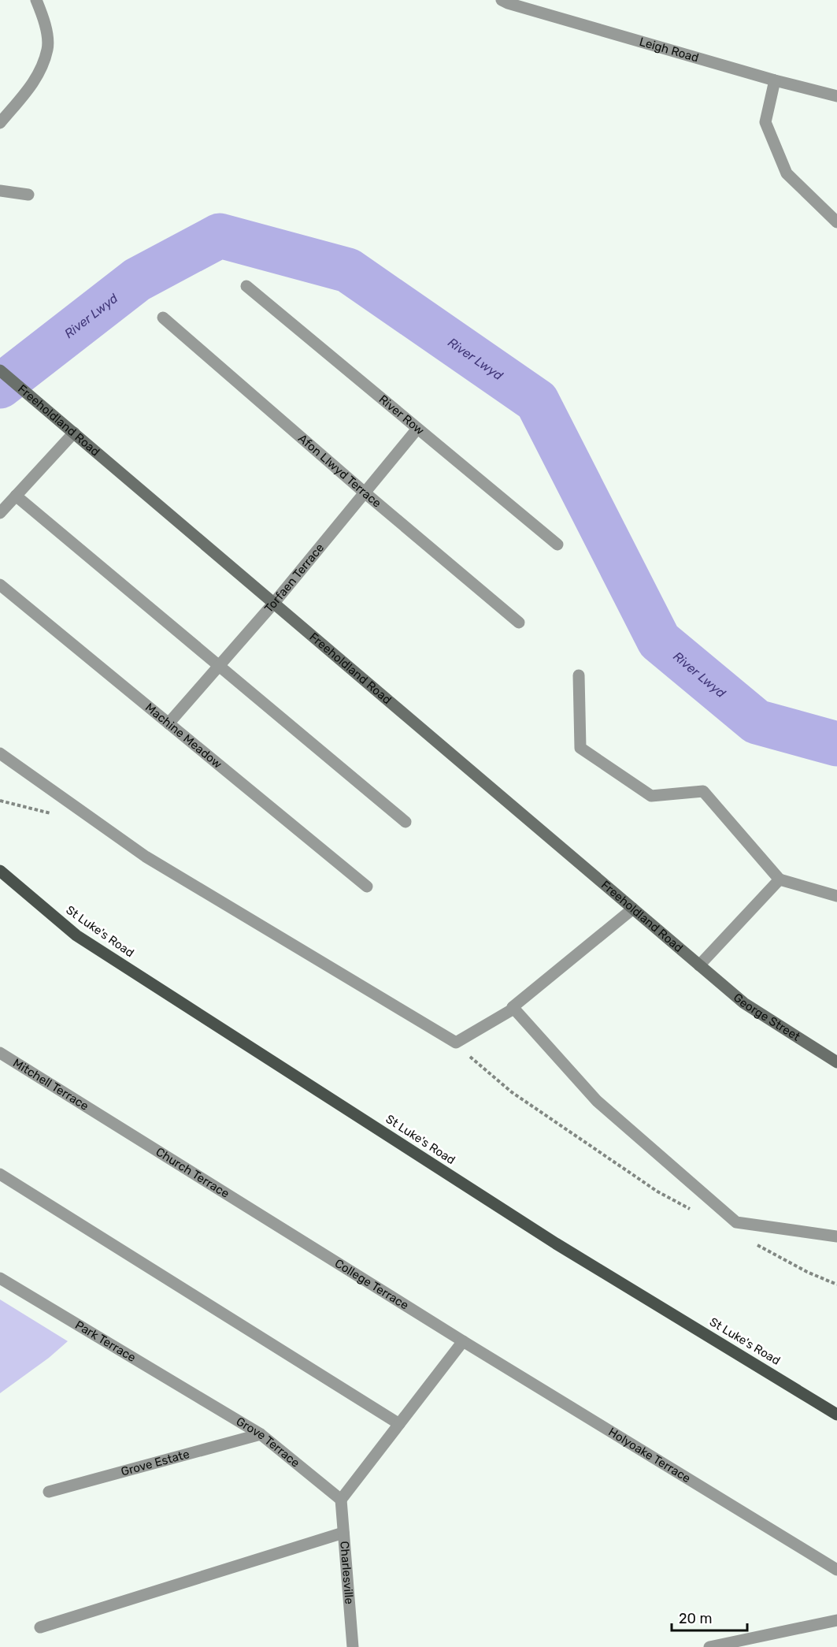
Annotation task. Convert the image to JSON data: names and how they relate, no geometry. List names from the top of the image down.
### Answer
{
  "streets": {
    "main road": ["Freeholdland Road", "St Luke's Road", "George Street"],
    "street": [
      "Leigh Road",
      "River Row",
      "Afon Llwyd Terrace",
      "Torfaen Terrace",
      "Machine Meadow",
      "Mitchell Terrace",
      "Church Terrace",
      "College Terrace",
      "Park Terrace",
      "Grove Terrace",
      "Holyoake Terrace",
      "Grove Estate",
      "Charlesville"
    ]
  },
  "crossings": [
    ["River Row", "Torfaen Terrace"],
    ["Freeholdland Road", "Torfaen Terrace"],
    ["Freeholdland Road", "George Street"],
    ["Afon Llwyd Terrace", "Torfaen Terrace"],
    ["Torfaen Terrace", "Machine Meadow"],
    ["Mitchell Terrace", "Church Terrace"],
    ["Church Terrace", "College Terrace"],
    ["College Terrace", "Holyoake Terrace"],
    ["Park Terrace", "Grove Terrace"],
    ["Grove Terrace", "Grove Estate"],
    ["Grove Terrace", "Charlesville"]
  ],
  "water": ["River Lwyd"],
  "scale_bar": "20 m"
}
